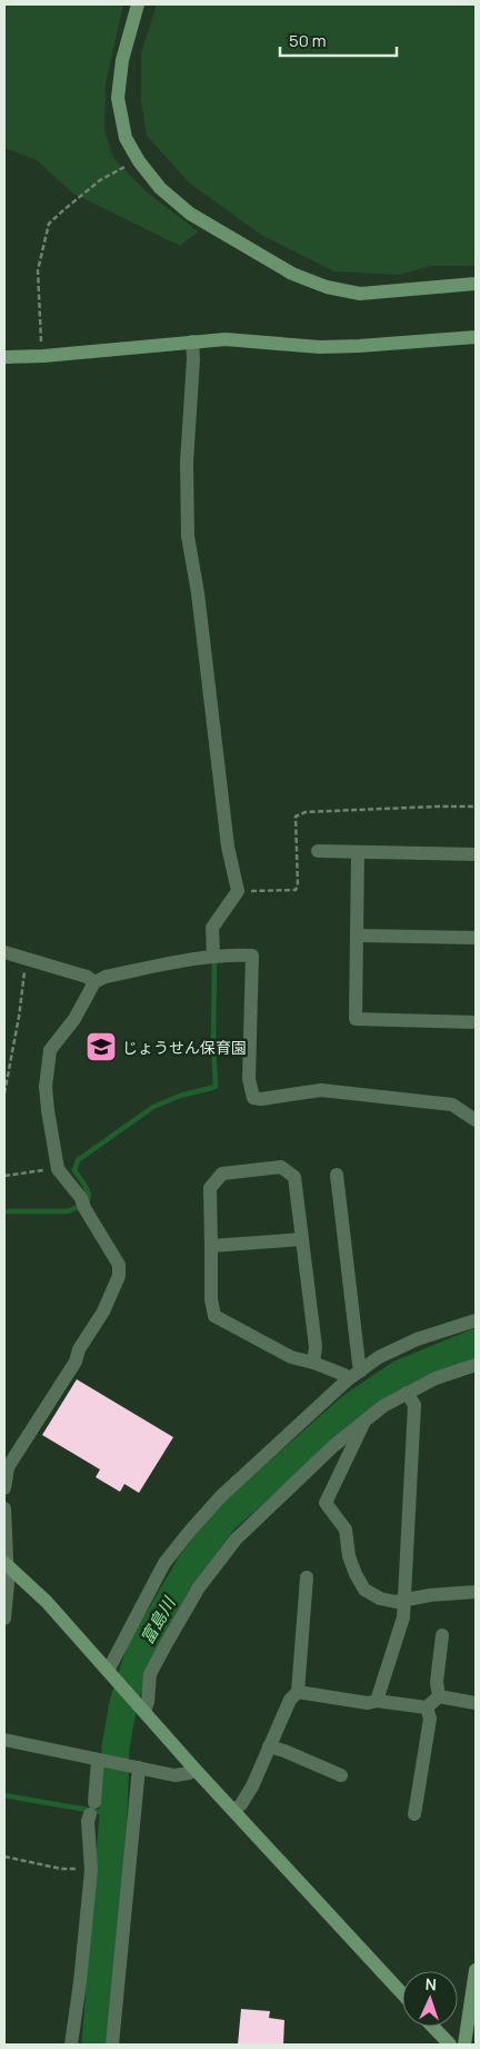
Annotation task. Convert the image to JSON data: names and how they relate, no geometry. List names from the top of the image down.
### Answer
{
  "water": ["富島川"],
  "places": {
    "school or university": ["じょうせん保育園"]
  },
  "scale_bar": "50 m",
  "north": "top"
}
